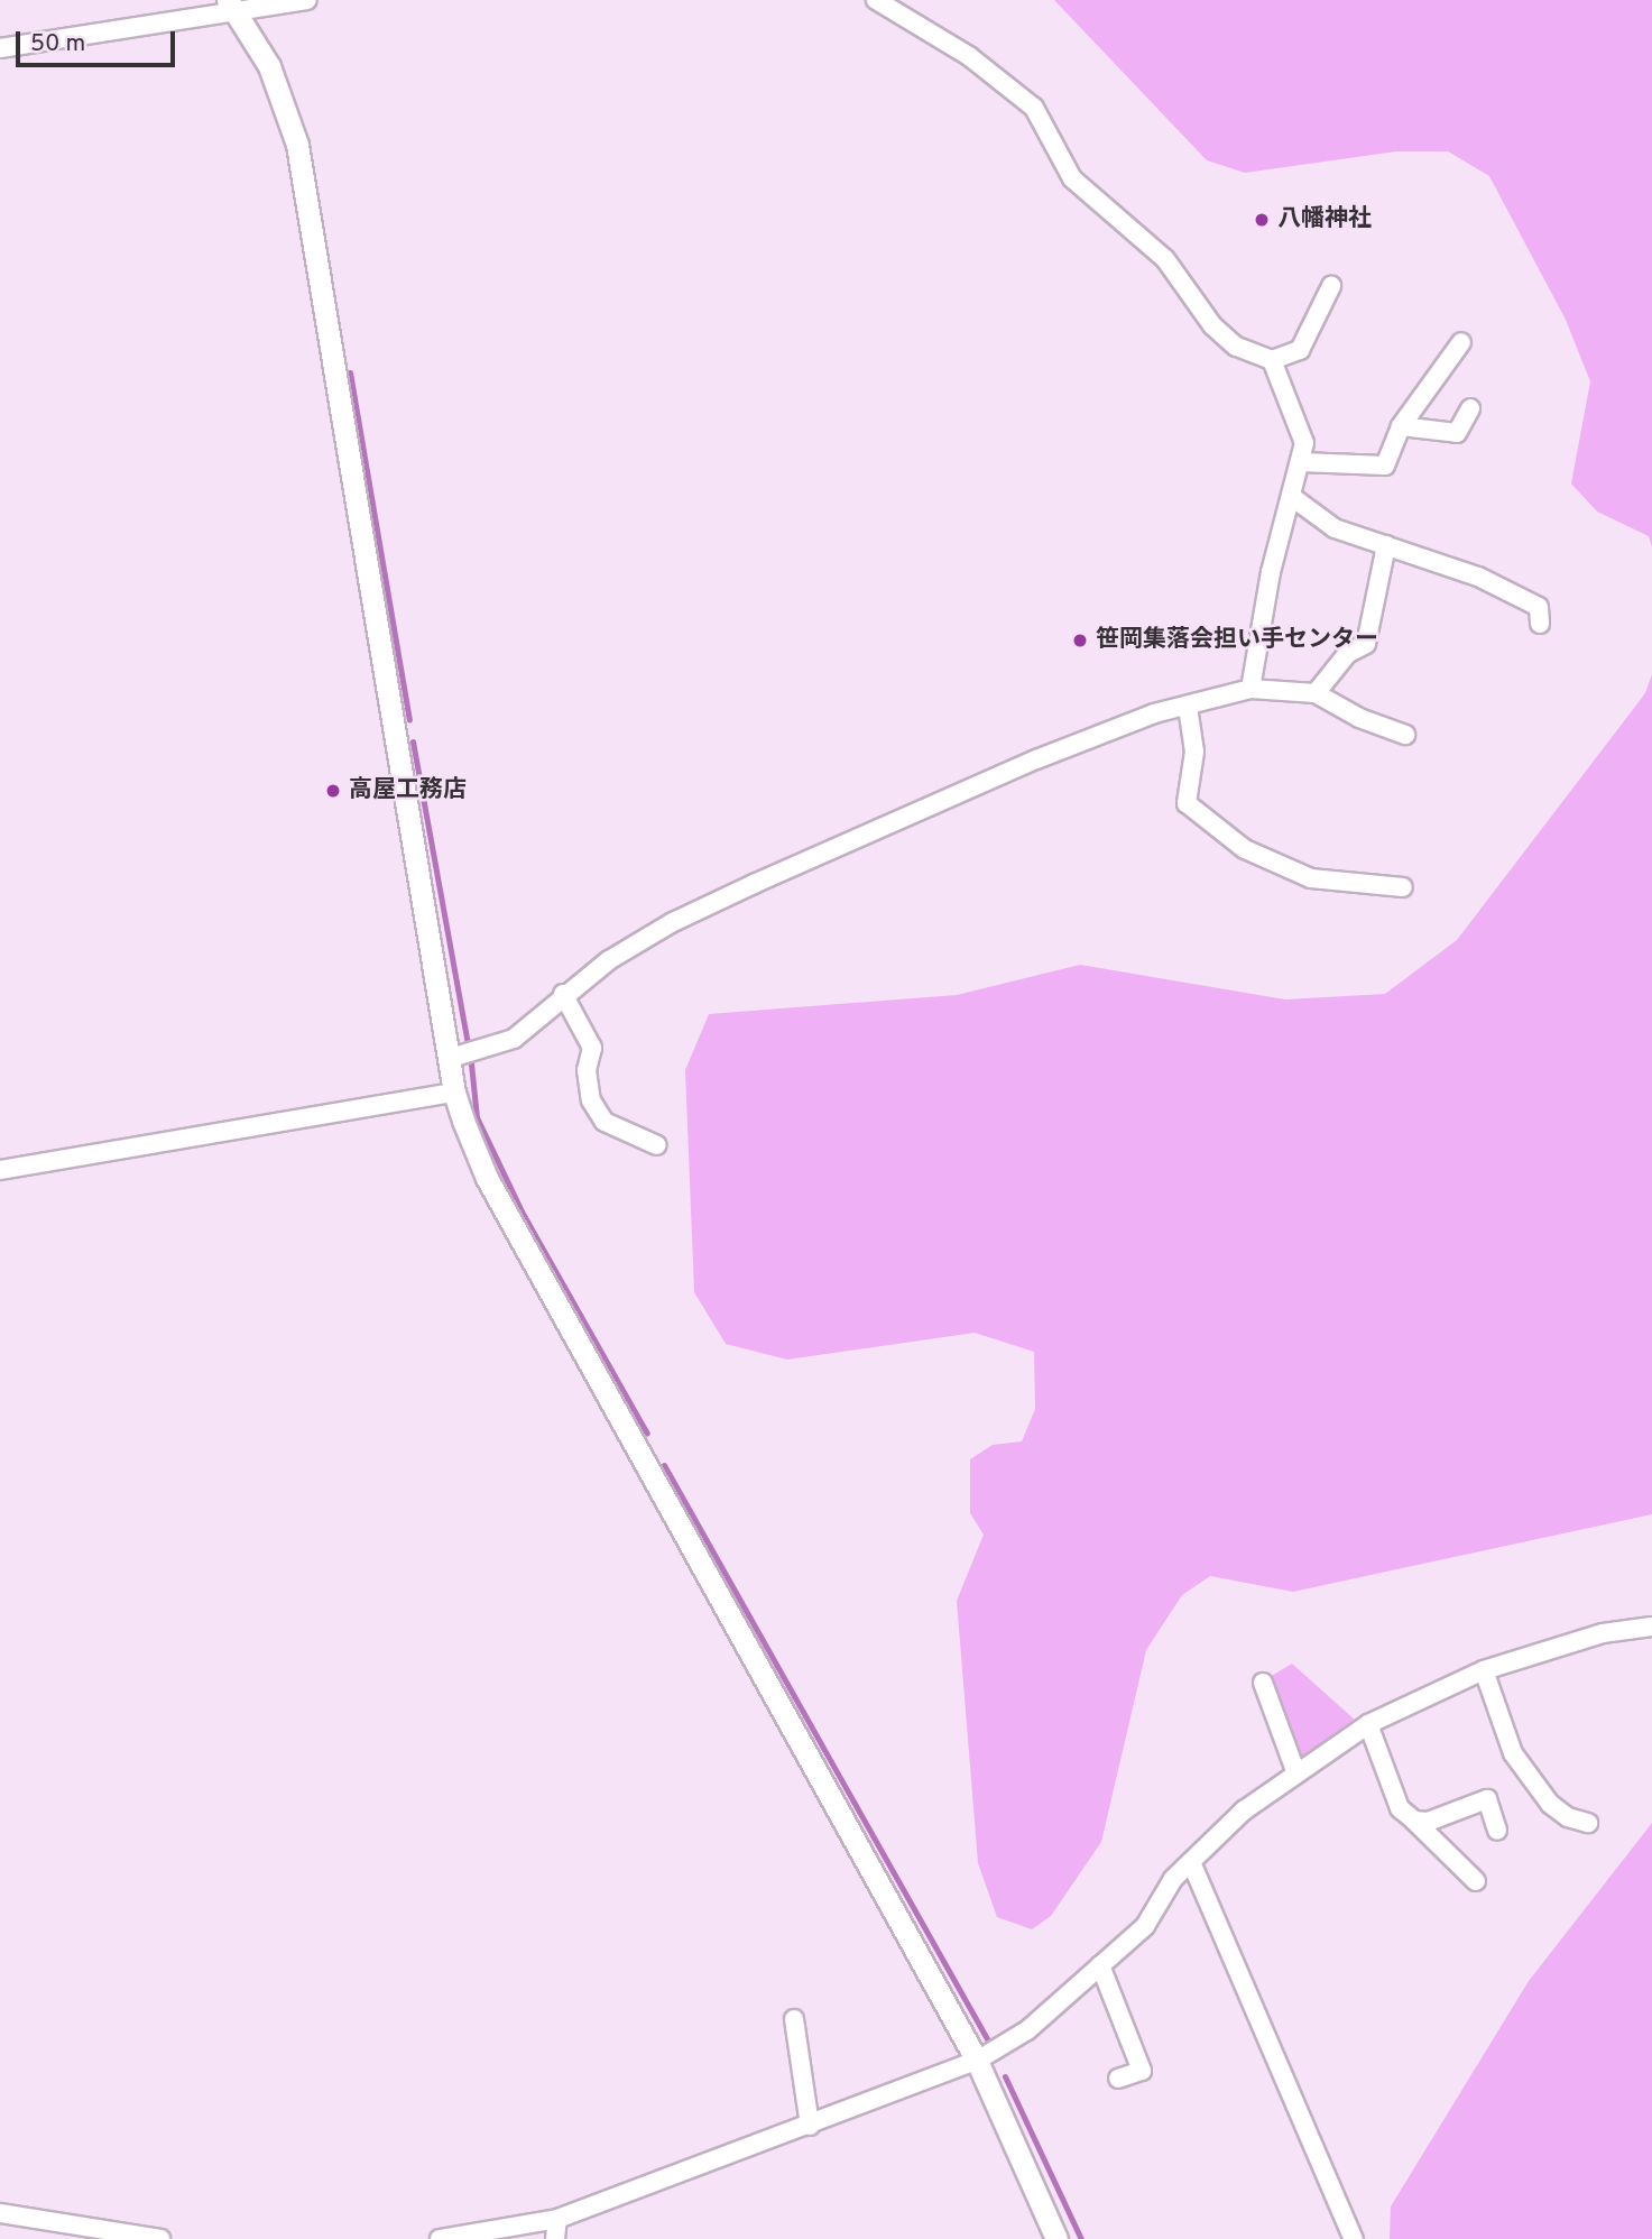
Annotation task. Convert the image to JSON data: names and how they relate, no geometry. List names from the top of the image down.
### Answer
{
  "places": ["八幡神社", "笹岡集落会担い手センター", "高屋工務店"],
  "scale_bar": "50 m"
}
